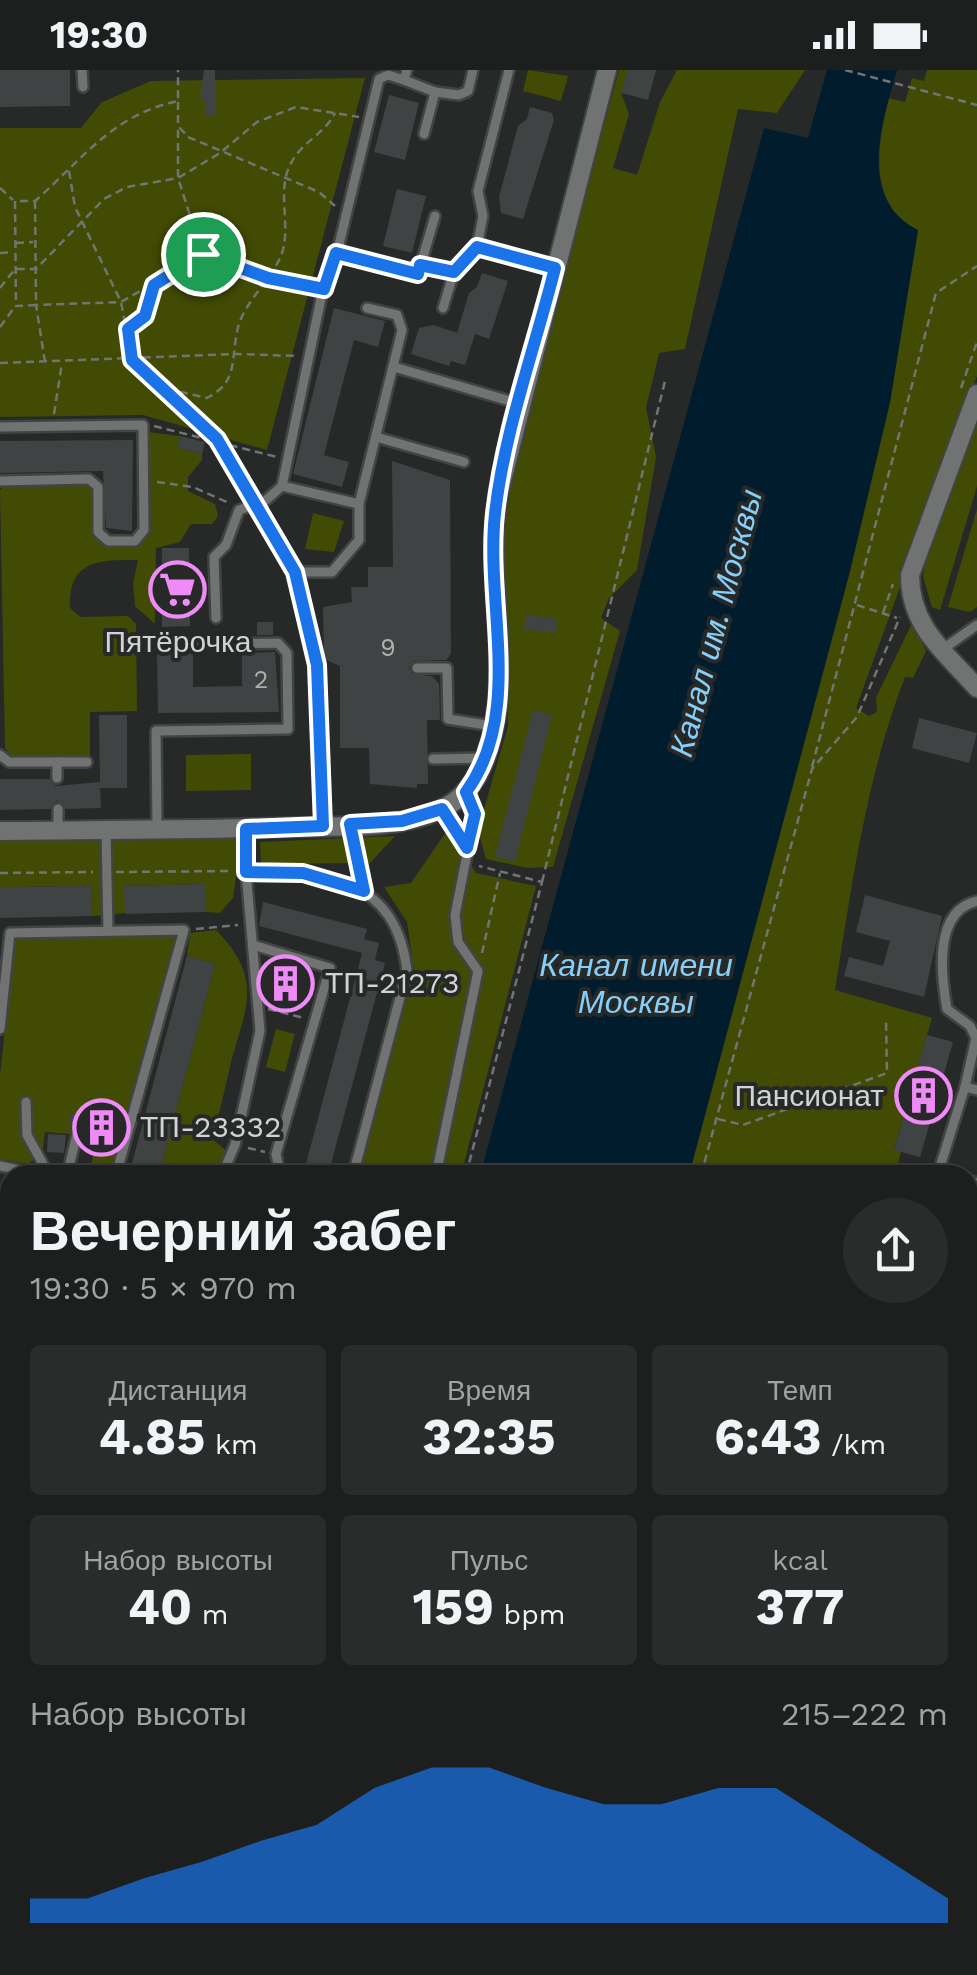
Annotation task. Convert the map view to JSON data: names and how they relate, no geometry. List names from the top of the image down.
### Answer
{
  "water": ["Канал им. Москвы", "Канал имени Москвы"],
  "places": {
    "supermarket": ["Пятёрочка"],
    "building": ["ТП-21273", "Пансионат", "ТП-23332"]
  },
  "house_numbers": ["9", "2"],
  "page": {
    "status": "19:30",
    "heading": ["Вечерний забег", "19:30 · 5 × 970 m"],
    "stats": [
      ["Дистанция", "4.85 km"],
      ["Время", "32:35"],
      ["Темп", "6:43 /km"],
      ["Набор высоты", "40 m"],
      ["Пульс", "159 bpm"],
      ["kcal", "377"]
    ],
    "chart": ["Набор высоты", "215–222 m"]
  }
}
